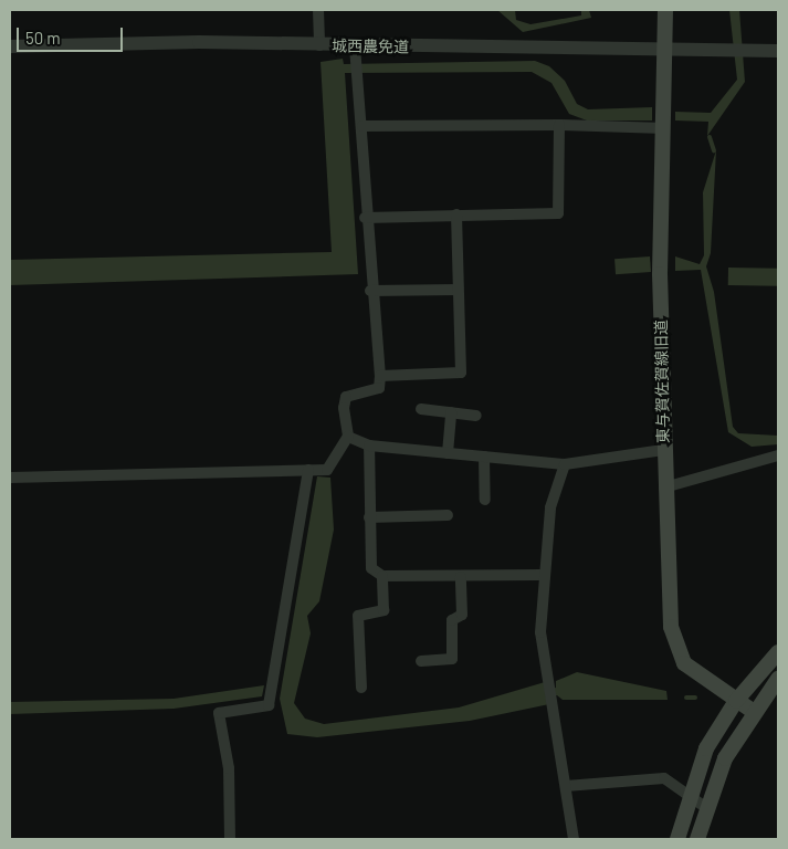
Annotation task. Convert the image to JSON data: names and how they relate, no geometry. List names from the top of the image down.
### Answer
{
  "streets": {
    "main road": ["東与賀佐賀線旧道"],
    "street": ["城西農免道"]
  },
  "crossings": [
    ["城西農免道", "東与賀佐賀線旧道"]
  ],
  "scale_bar": "50 m"
}
